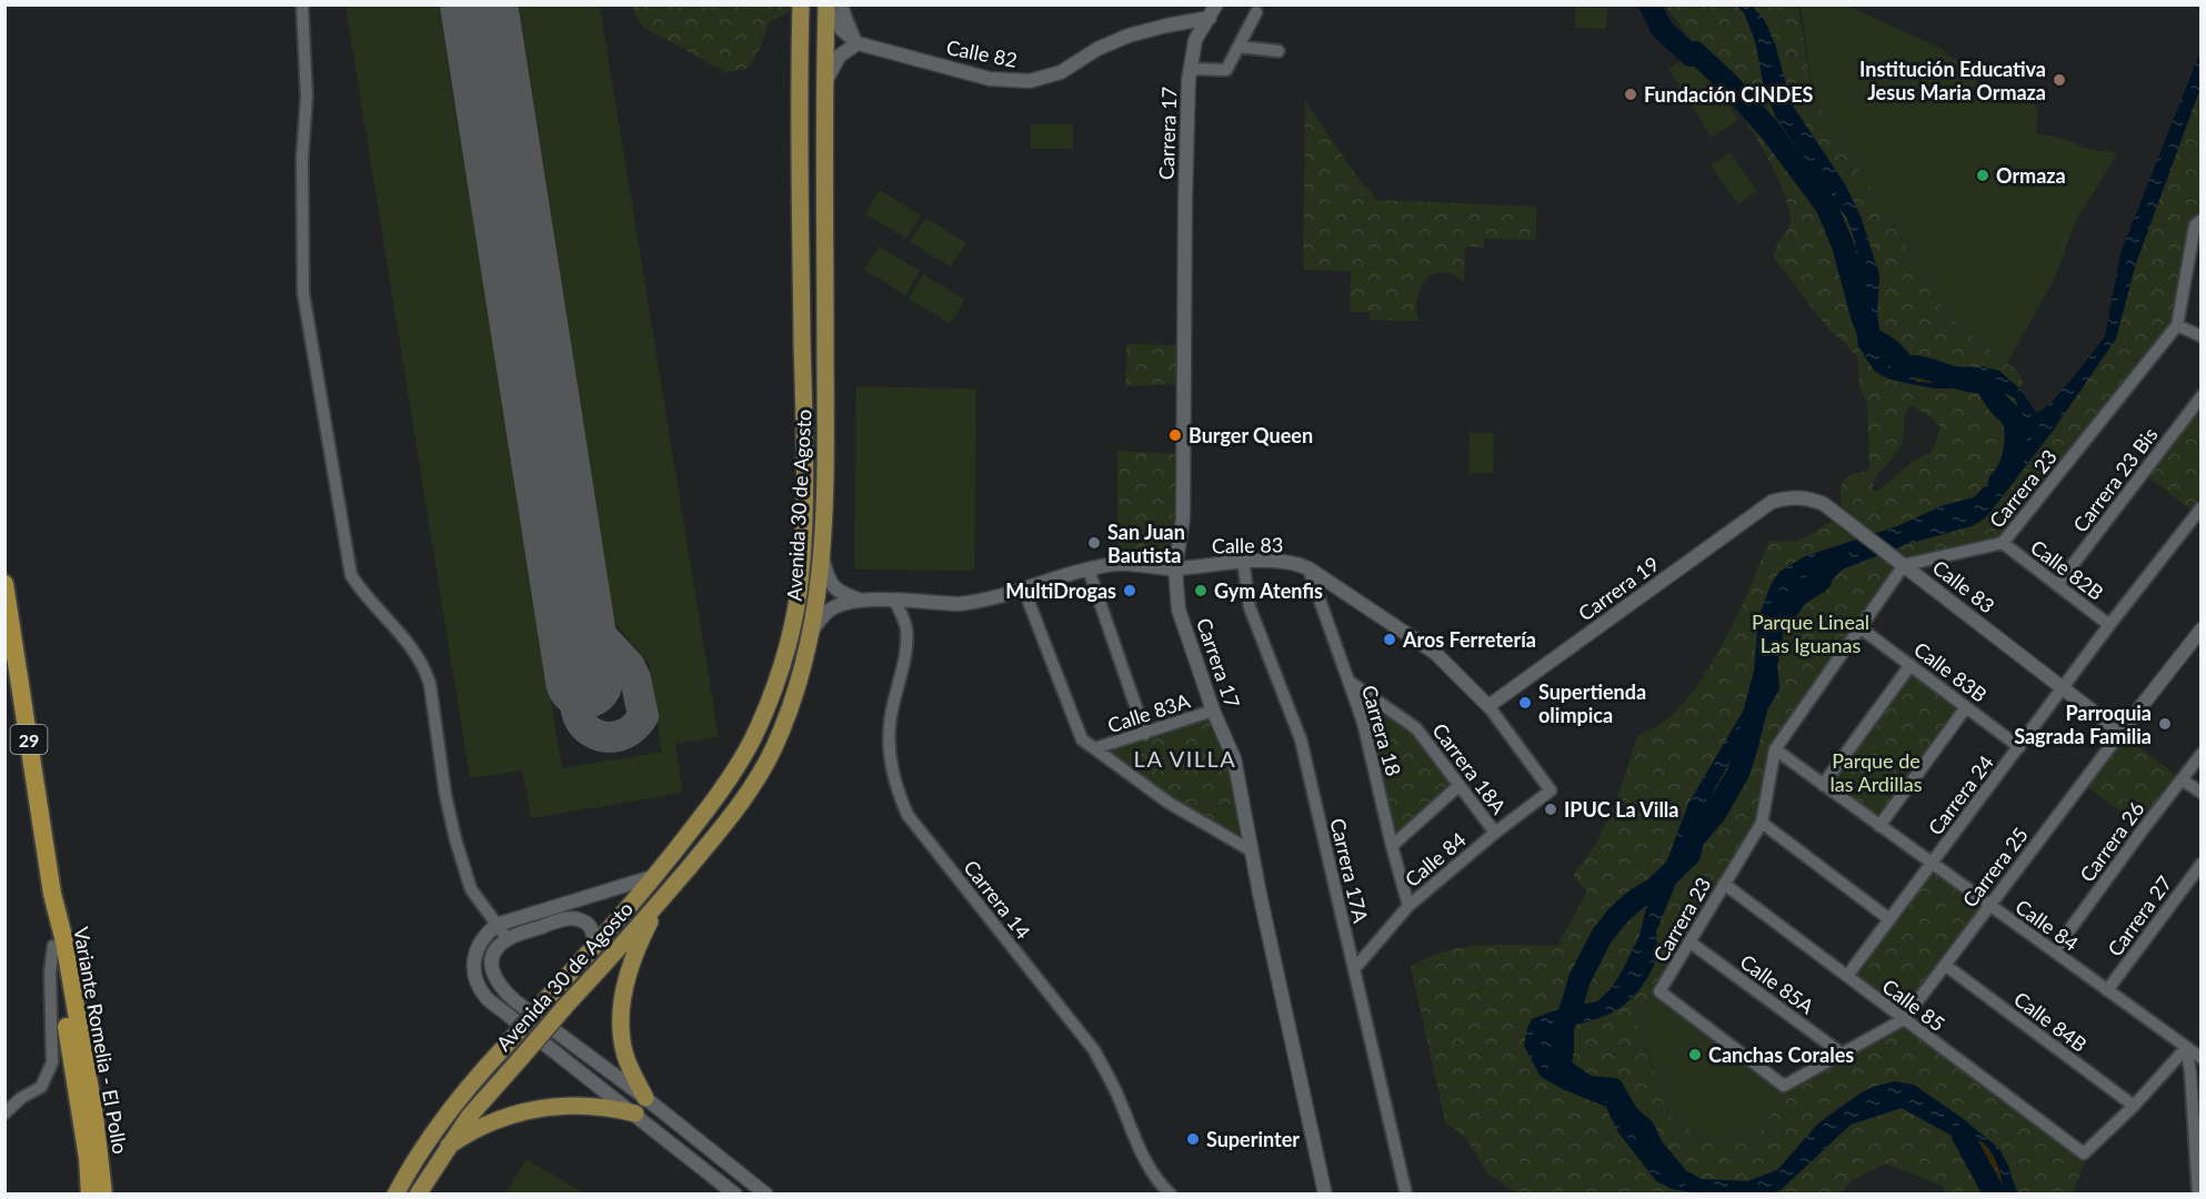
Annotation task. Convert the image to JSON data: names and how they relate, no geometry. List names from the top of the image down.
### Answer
{
  "streets": {
    "highway": ["29", "Variante Romelia - El Pollo"],
    "main road": ["Avenida 30 de Agosto"],
    "street": [
      "Calle 82",
      "Carrera 17",
      "Carrera 23 Bis",
      "Carrera 23",
      "Calle 83",
      "Calle 82B",
      "Carrera 19",
      "Calle 83B",
      "Calle 83A",
      "Carrera 18",
      "Carrera 18A",
      "Carrera 24",
      "Carrera 26",
      "Calle 84",
      "Carrera 25",
      "Carrera 17A",
      "Carrera 14",
      "Carrera 27",
      "Calle 85A",
      "Calle 85",
      "Calle 84B"
    ]
  },
  "crossings": [
    ["Calle 82", "Carrera 17"],
    ["Carrera 17", "Calle 83"],
    ["Carrera 17", "Calle 83A"],
    ["Carrera 23 Bis", "Calle 82B"],
    ["Carrera 23", "Calle 83"],
    ["Carrera 23", "Calle 82B"],
    ["Carrera 23", "Calle 83B"],
    ["Carrera 23", "Calle 84"],
    ["Carrera 23", "Carrera 25"],
    ["Carrera 23", "Calle 85A"],
    ["Carrera 23", "Calle 85"],
    ["Avenida 30 de Agosto", "Calle 83"],
    ["Calle 83", "Carrera 19"],
    ["Calle 83", "Carrera 18"],
    ["Calle 83", "Carrera 24"],
    ["Calle 83", "Calle 84"],
    ["Calle 83", "Carrera 25"],
    ["Calle 83", "Carrera 17A"],
    ["Calle 83", "Carrera 14"],
    ["Calle 82B", "Carrera 24"],
    ["Calle 83B", "Carrera 24"],
    ["Carrera 18", "Carrera 18A"],
    ["Carrera 18", "Calle 84"],
    ["Carrera 18A", "Calle 84"],
    ["Carrera 24", "Calle 84"],
    ["Carrera 24", "Calle 85"],
    ["Carrera 26", "Calle 84"],
    ["Calle 84", "Carrera 25"],
    ["Calle 84", "Carrera 17A"],
    ["Calle 84", "Carrera 27"],
    ["Carrera 25", "Calle 85A"],
    ["Carrera 25", "Calle 85"],
    ["Carrera 25", "Calle 84B"],
    ["Calle 85", "Calle 84B"]
  ],
  "districts": ["LA VILLA"],
  "parks": ["Parque Lineal Las Iguanas", "Parque de las Ardillas"],
  "places": [
    "Institución Educativa Jesus Maria Ormaza",
    "Fundación CINDES",
    "Ormaza",
    "Burger Queen",
    "San Juan Bautista",
    "MultiDrogas",
    "Gym Atenfis",
    "Aros Ferretería",
    "Supertienda olimpica",
    "Parroquia Sagrada Familia",
    "IPUC La Villa",
    "Canchas Corales",
    "Superinter"
  ]
}
